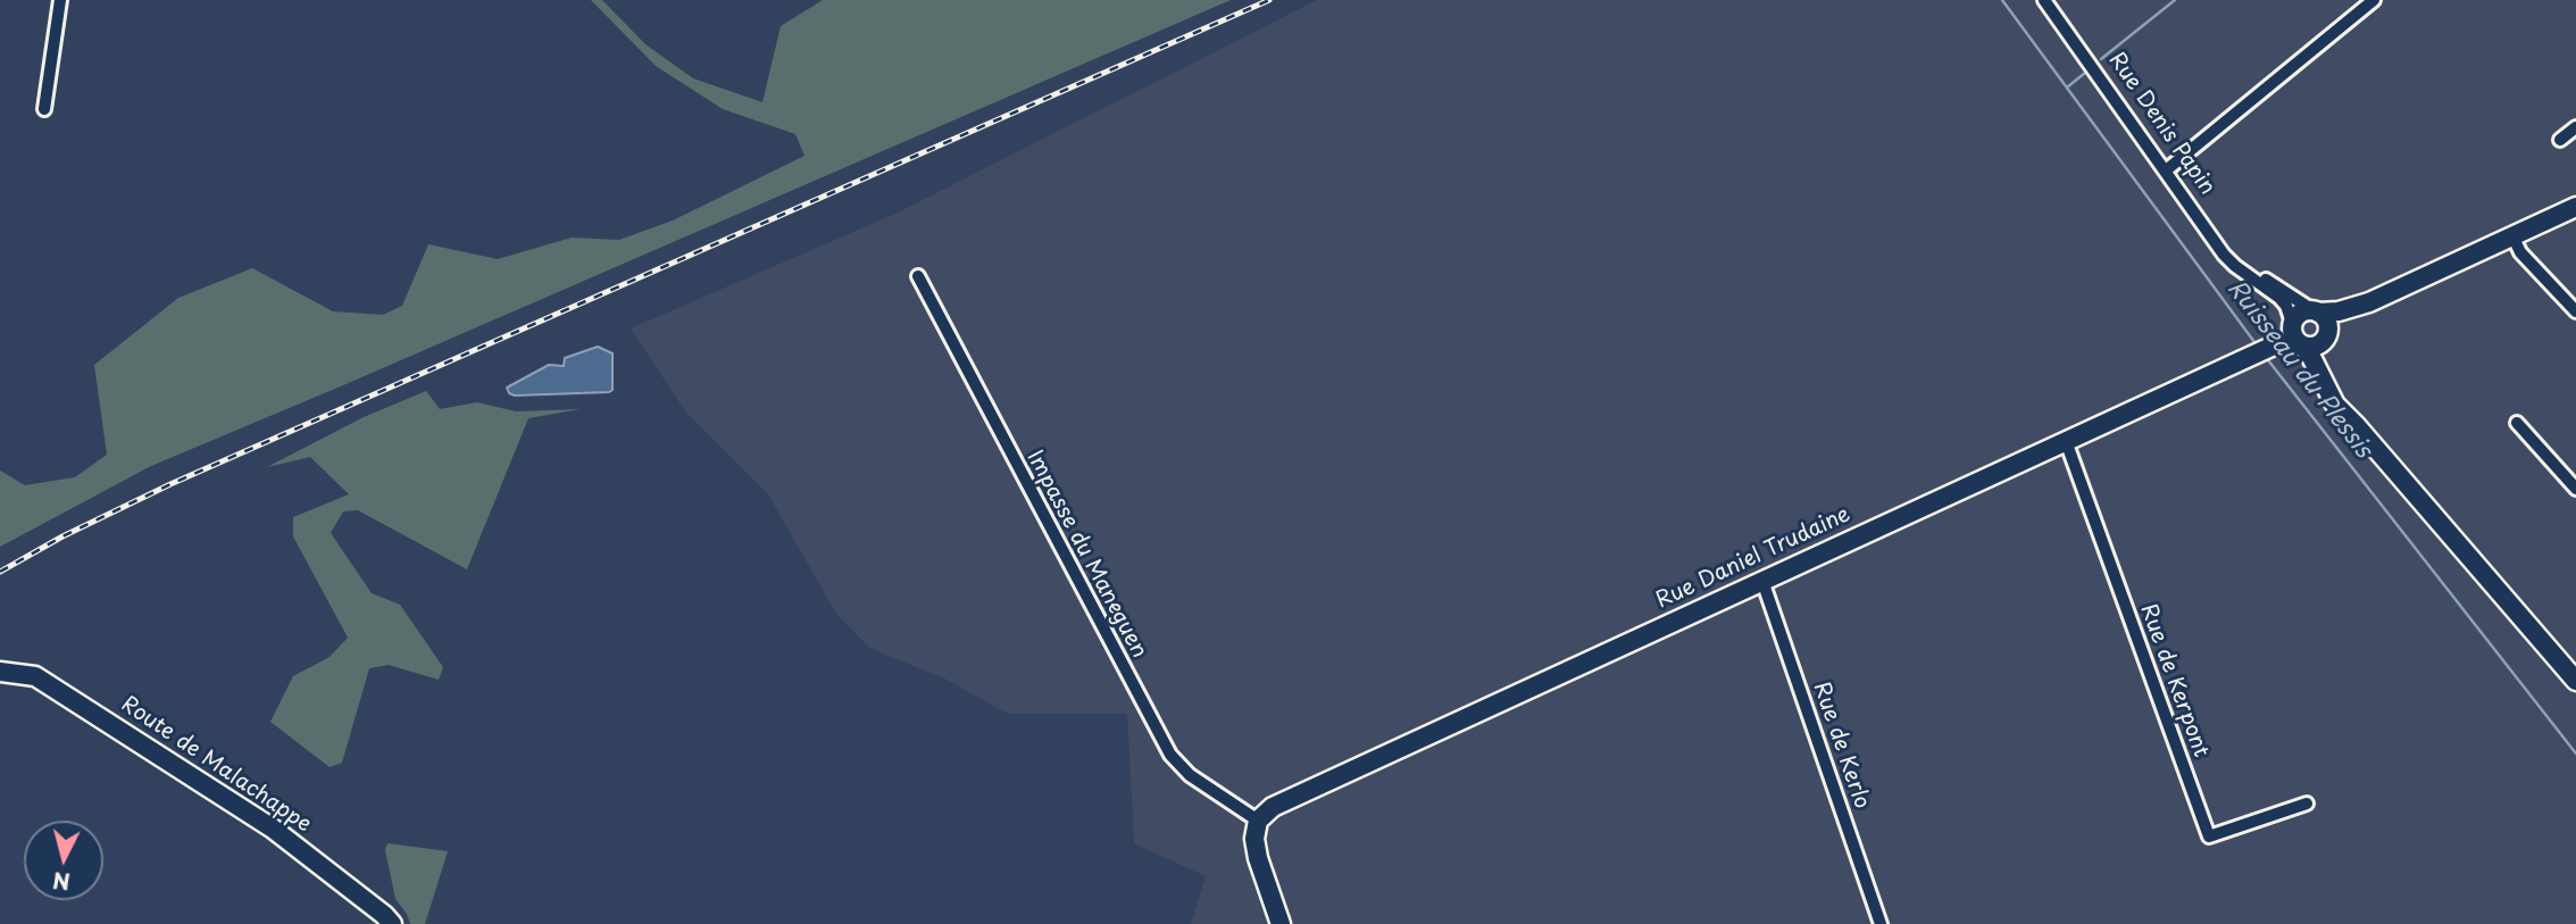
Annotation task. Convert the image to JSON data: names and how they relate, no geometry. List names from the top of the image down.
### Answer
{
  "streets": {
    "street": [
      "Rue Denis Papin",
      "Impasse du Maneguen",
      "Rue Daniel Trudaine",
      "Rue de Kerpont",
      "Rue de Kerlo",
      "Route de Malachappe"
    ]
  },
  "crossings": [
    ["Rue Denis Papin", "Rue Daniel Trudaine"],
    ["Impasse du Maneguen", "Rue Daniel Trudaine"],
    ["Rue Daniel Trudaine", "Rue de Kerpont"],
    ["Rue Daniel Trudaine", "Rue de Kerlo"]
  ],
  "water": ["Ruisseau du Plessis"],
  "north": "bottom"
}
